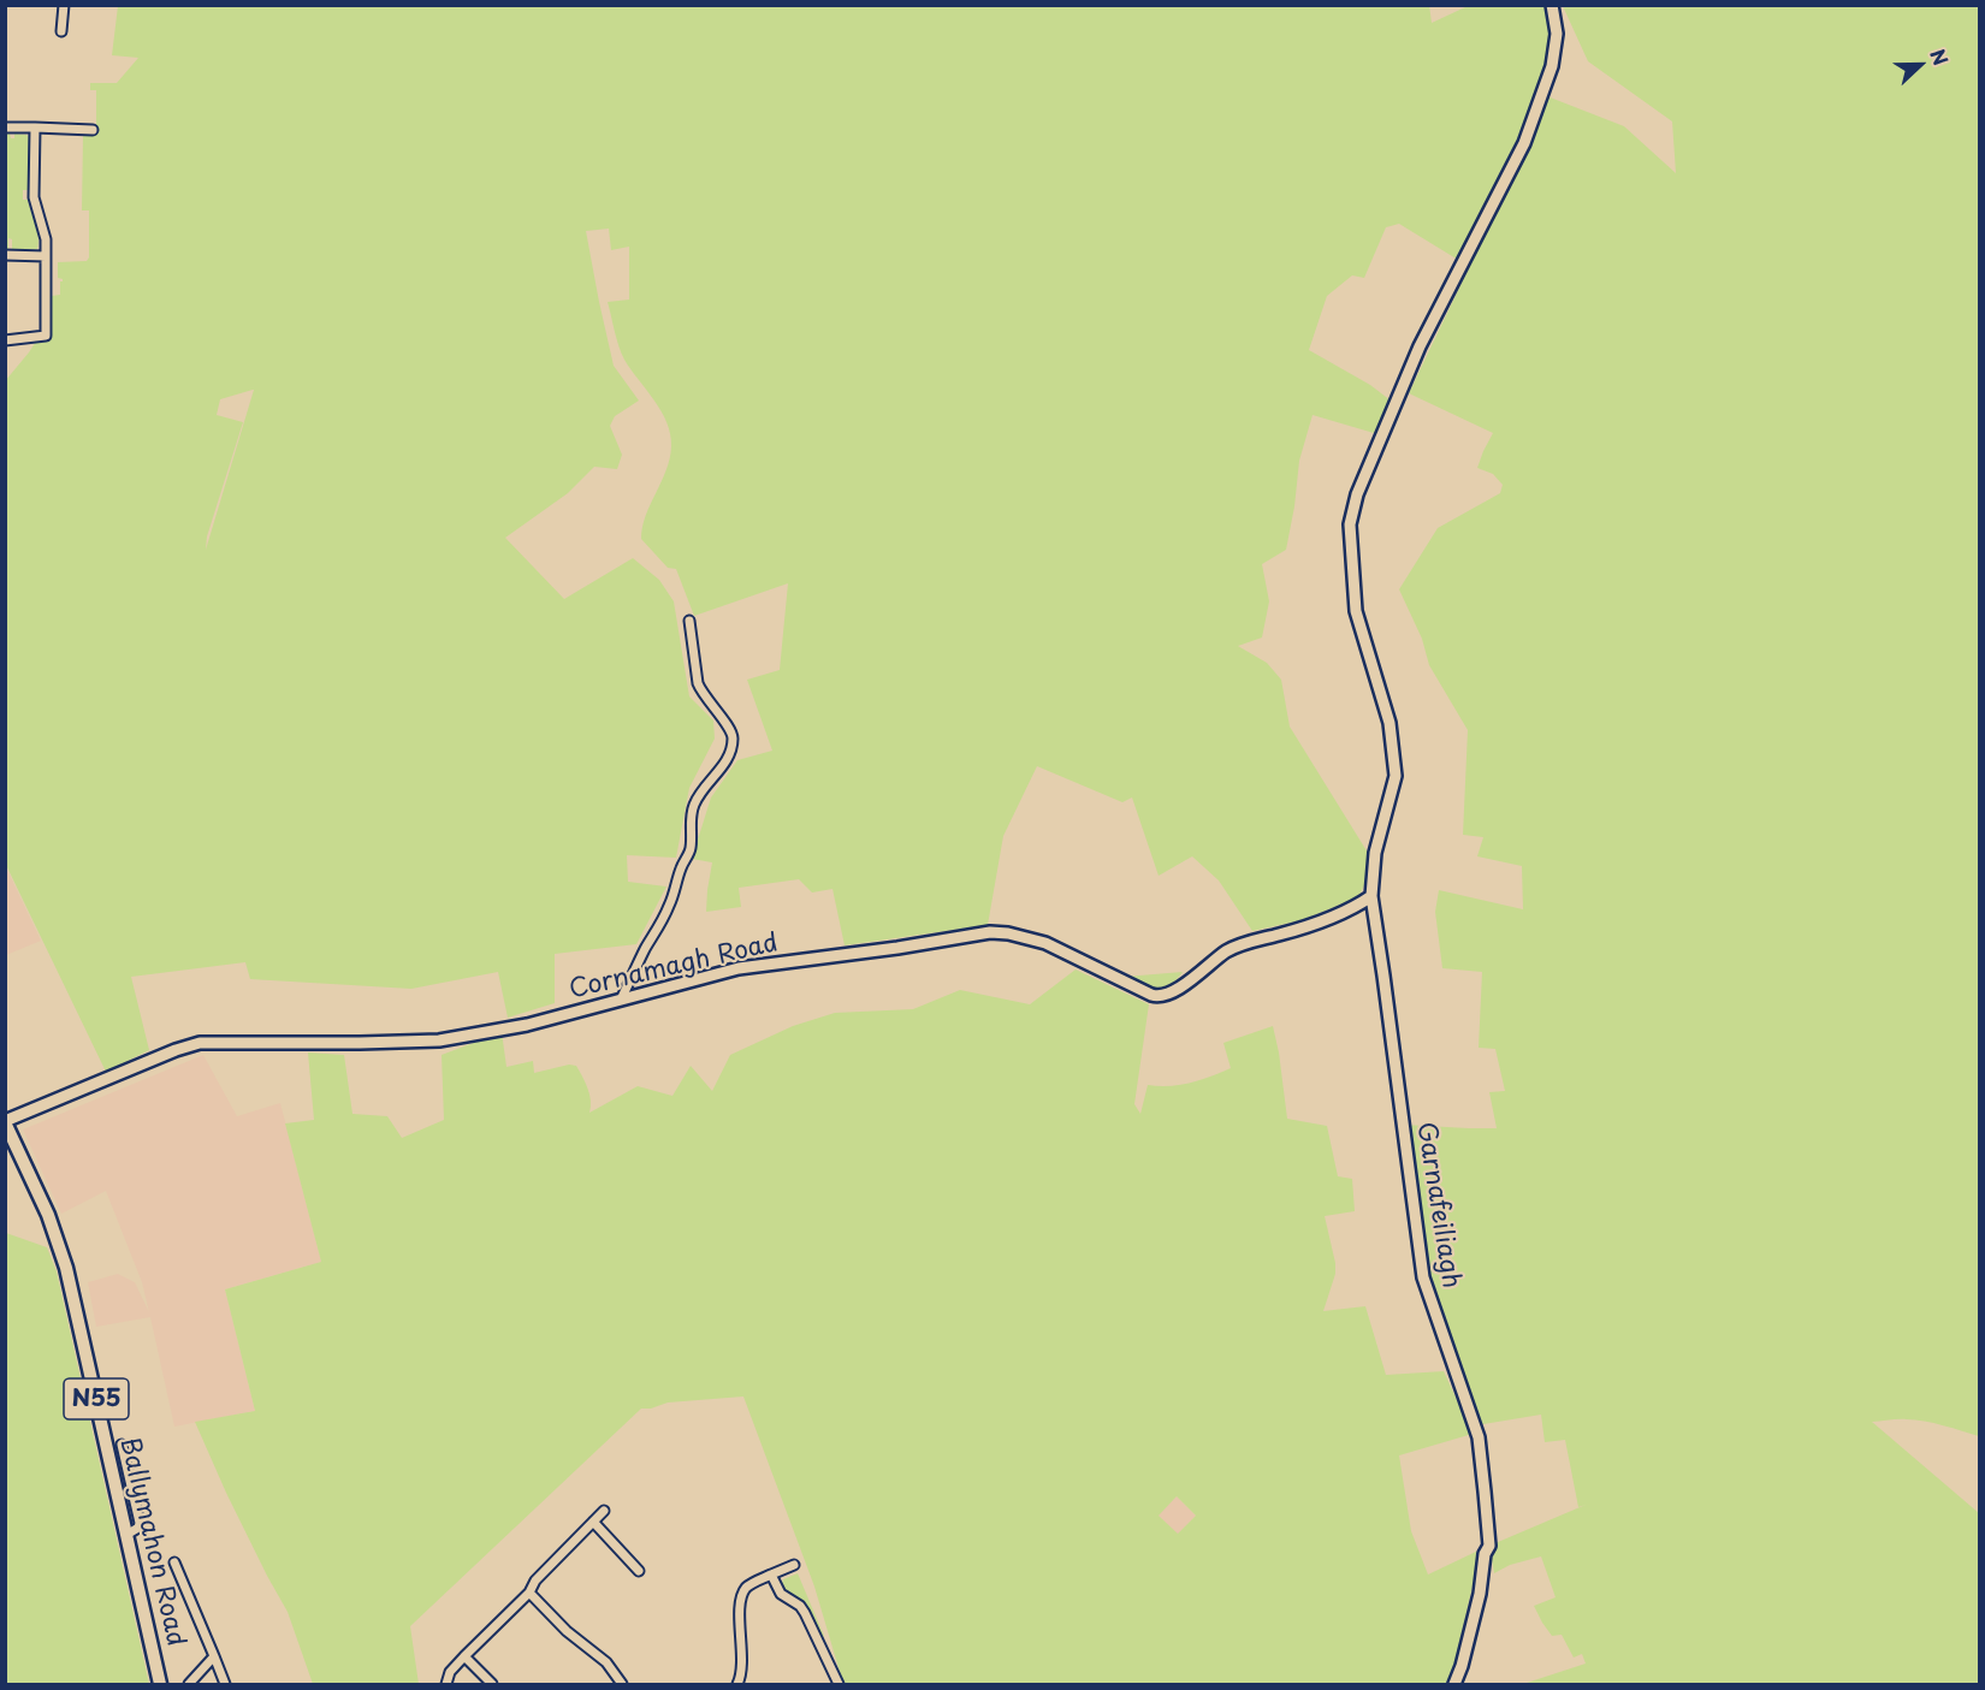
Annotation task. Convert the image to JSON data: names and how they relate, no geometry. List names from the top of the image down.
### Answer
{
  "streets": {
    "main road": ["N55", "Ballymahon Road"],
    "street": ["Cornamagh Road", "Garnafeiliagh"]
  },
  "crossings": [
    ["Cornamagh Road", "Garnafeiliagh"],
    ["Cornamagh Road", "Ballymahon Road"]
  ],
  "north": "right"
}
